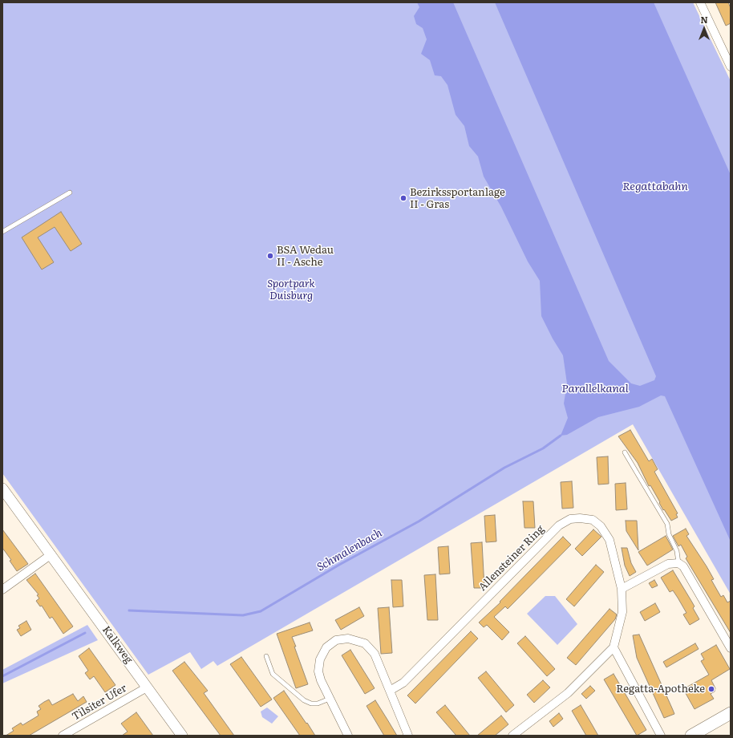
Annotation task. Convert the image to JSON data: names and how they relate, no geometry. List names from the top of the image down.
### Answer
{
  "streets": {
    "street": ["Allensteiner Ring", "Kalkweg", "Tilsiter Ufer"]
  },
  "crossings": [
    ["Kalkweg", "Tilsiter Ufer"]
  ],
  "water": ["Regattabahn", "Parallelkanal", "Schmalenbach"],
  "parks": ["Sportpark Duisburg"],
  "places": ["Bezirkssportanlage II - Gras", "BSA Wedau II - Asche", "Regatta-Apotheke"],
  "north": "top"
}
